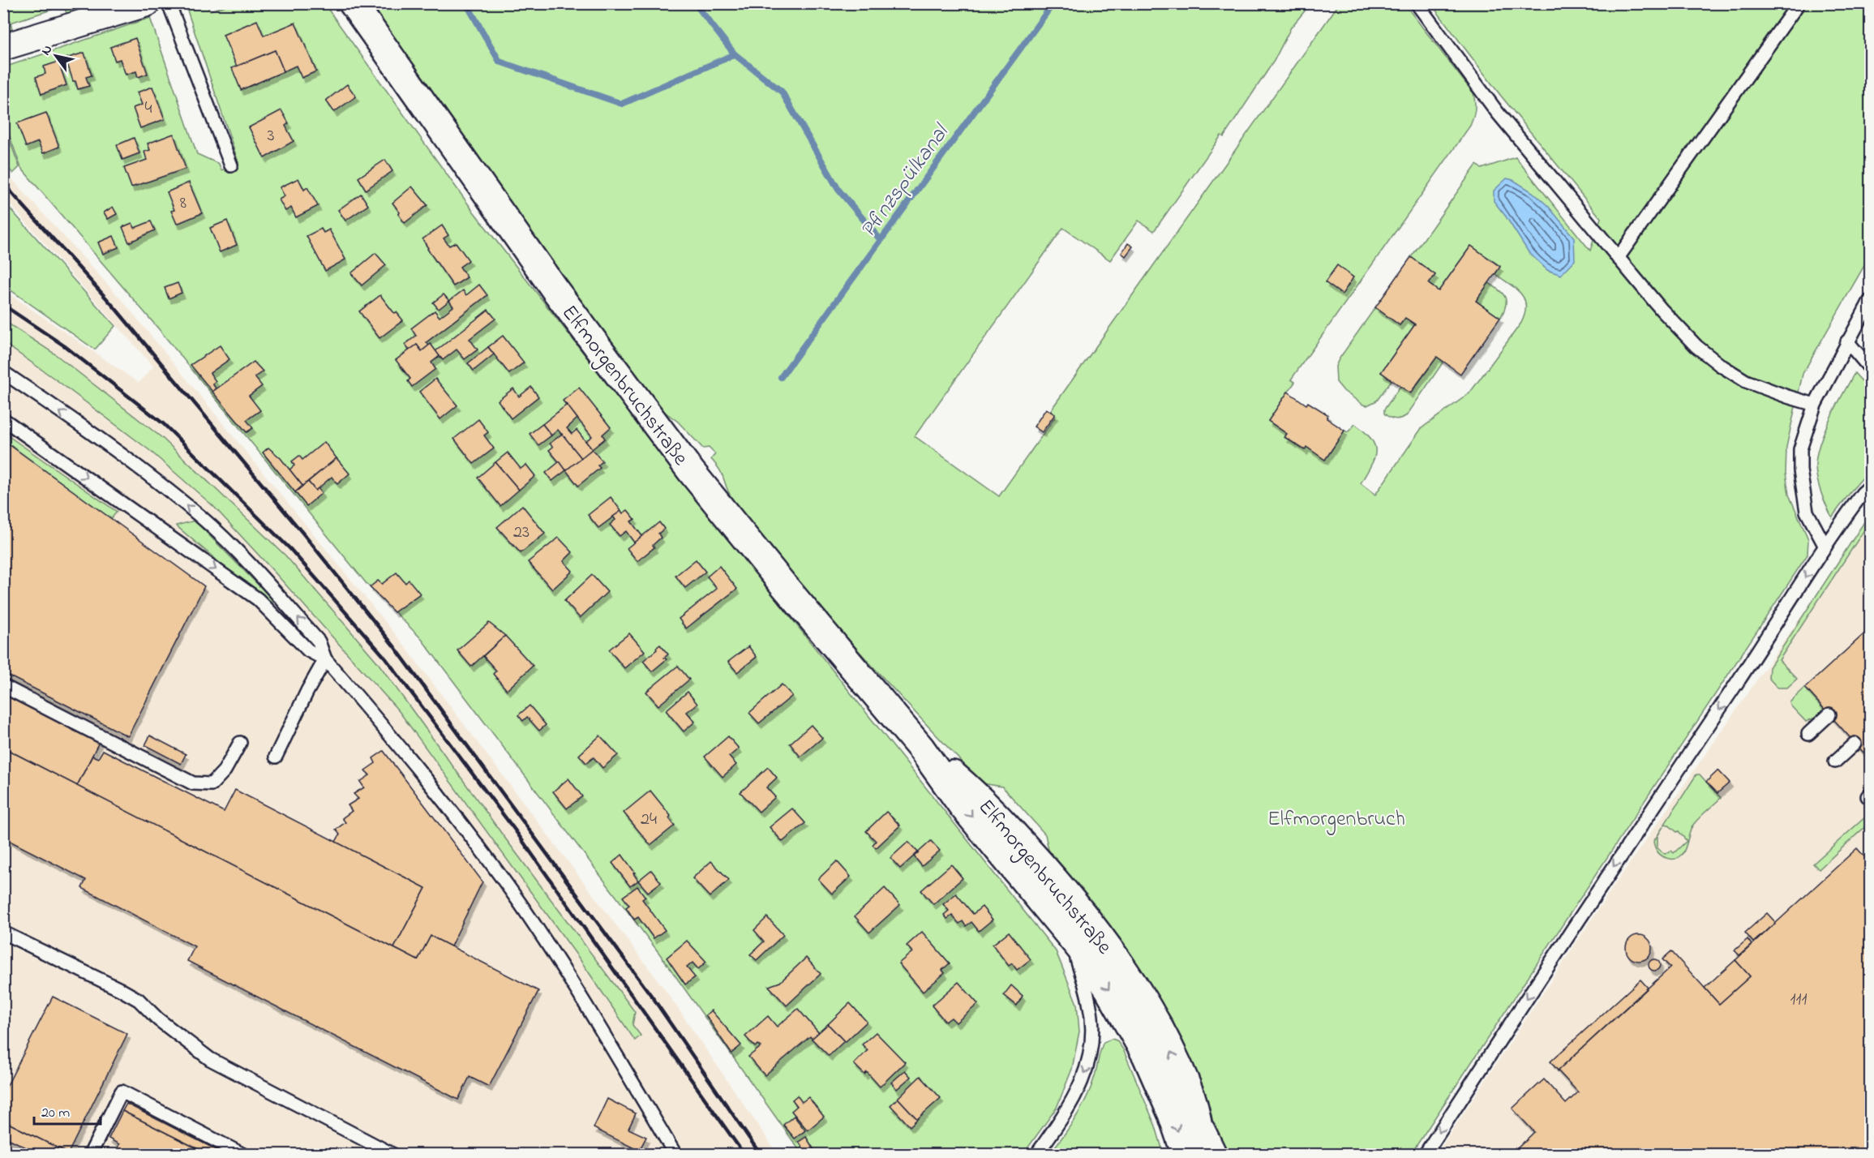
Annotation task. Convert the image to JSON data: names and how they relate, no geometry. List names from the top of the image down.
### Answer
{
  "streets": {
    "main road": ["Elfmorgenbruchstraße"]
  },
  "water": ["Pfinzspülkanal"],
  "parks": ["Elfmorgenbruch"],
  "house_numbers": [
    "4",
    "3",
    "8",
    "23",
    "24",
    "111"
  ],
  "scale_bar": "20 m",
  "north": "top left"
}
